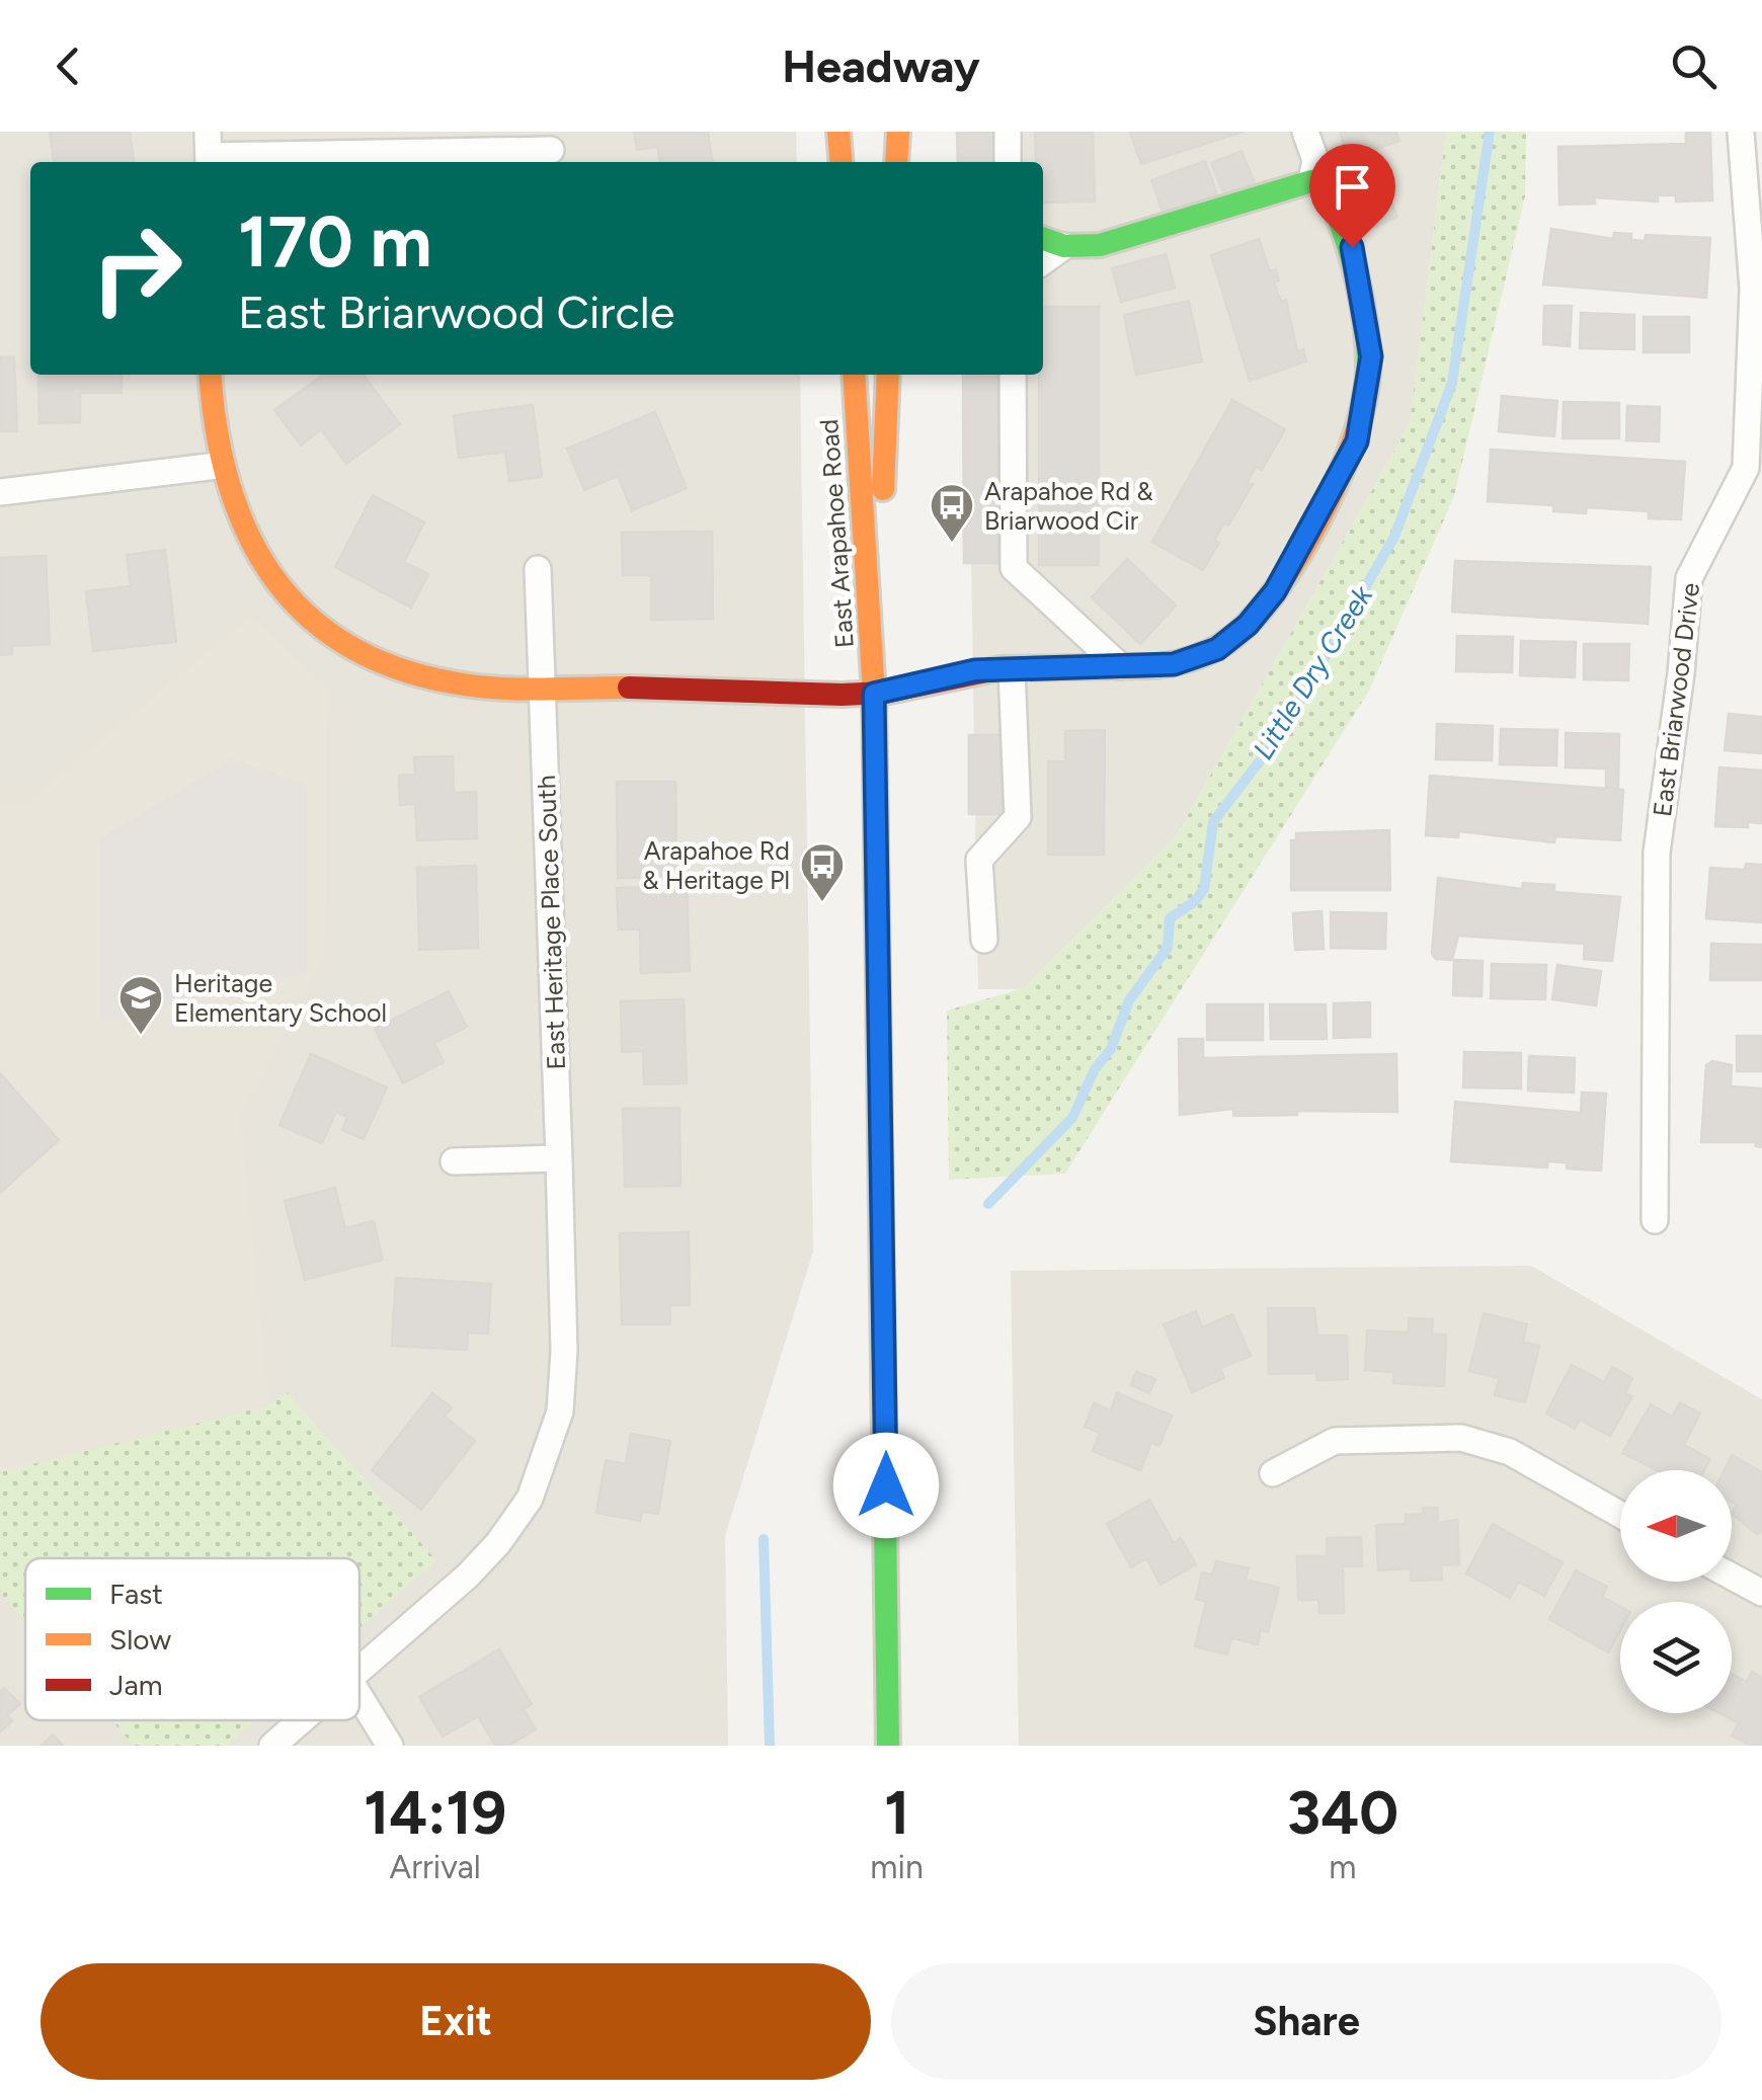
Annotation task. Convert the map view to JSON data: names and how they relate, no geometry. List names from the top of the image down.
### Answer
{
  "streets": {
    "street": ["East Arapahoe Road", "East Briarwood Drive", "East Heritage Place South"]
  },
  "water": ["Little Dry Creek"],
  "places": {
    "bus stop": ["Arapahoe Rd & Briarwood Cir", "Arapahoe Rd & Heritage Pl"],
    "school or university": ["Heritage Elementary School"]
  },
  "legend": ["Fast", "Slow", "Jam"],
  "north": "left",
  "page": {
    "header": "Headway",
    "turn": ["170 m", "East Briarwood Circle"],
    "eta": [
      "14:19",
      "Arrival",
      "1",
      "min",
      "340",
      "m"
    ],
    "buttons": ["Exit", "Share"]
  }
}
